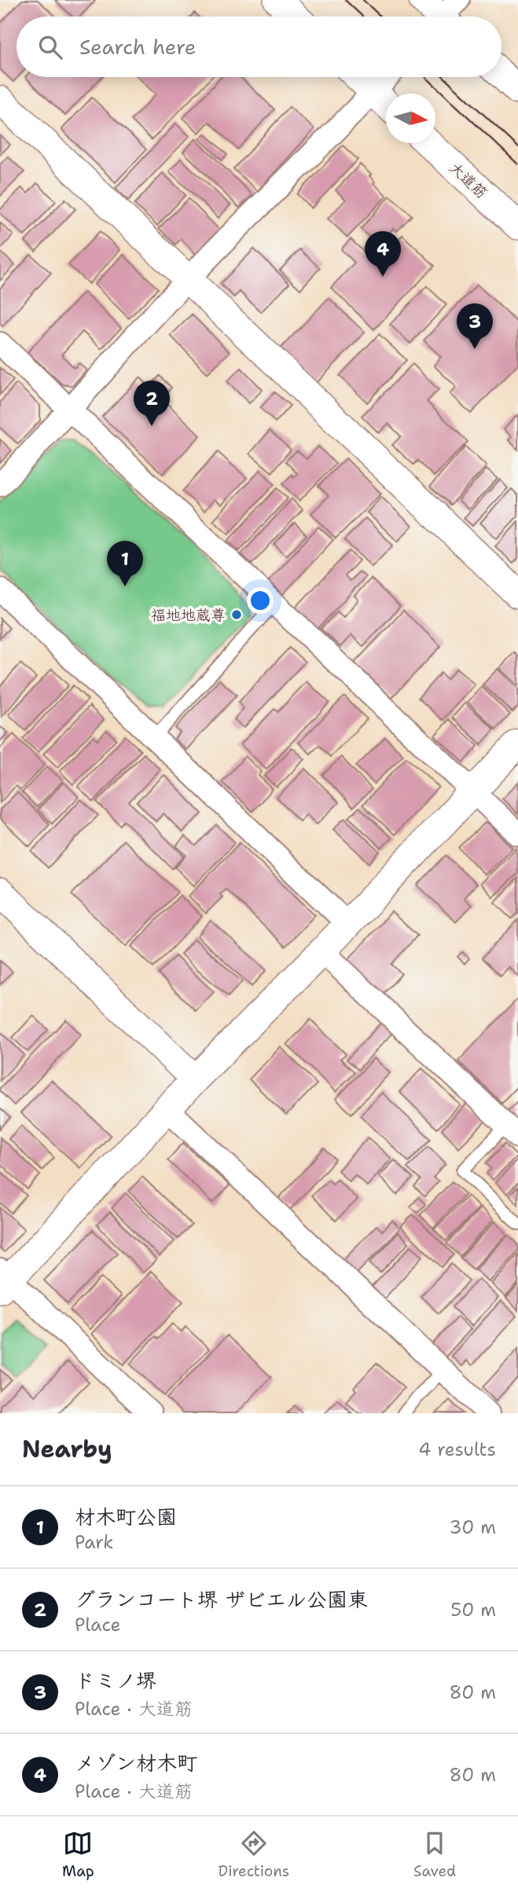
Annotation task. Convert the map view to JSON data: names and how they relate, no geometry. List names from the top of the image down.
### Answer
{
  "streets": {
    "street": ["大道筋"]
  },
  "places": ["福地地蔵尊"],
  "north": "right",
  "page": {
    "search": "Search here",
    "pins": [
      "4",
      "3",
      "2",
      "1"
    ],
    "heading": ["Nearby", "4 results"],
    "list": [
      {
        "mark": "1",
        "name": "材木町公園",
        "note": "Park",
        "value": "30 m"
      },
      {
        "mark": "2",
        "name": "グランコート堺 ザビエル公園東",
        "note": "Place",
        "value": "50 m"
      },
      {
        "mark": "3",
        "name": "ドミノ堺",
        "note": "Place · 大道筋",
        "value": "80 m"
      },
      {
        "mark": "4",
        "name": "メゾン材木町",
        "note": "Place · 大道筋",
        "value": "80 m"
      }
    ],
    "nav": ["Map", "Directions", "Saved"]
  }
}
